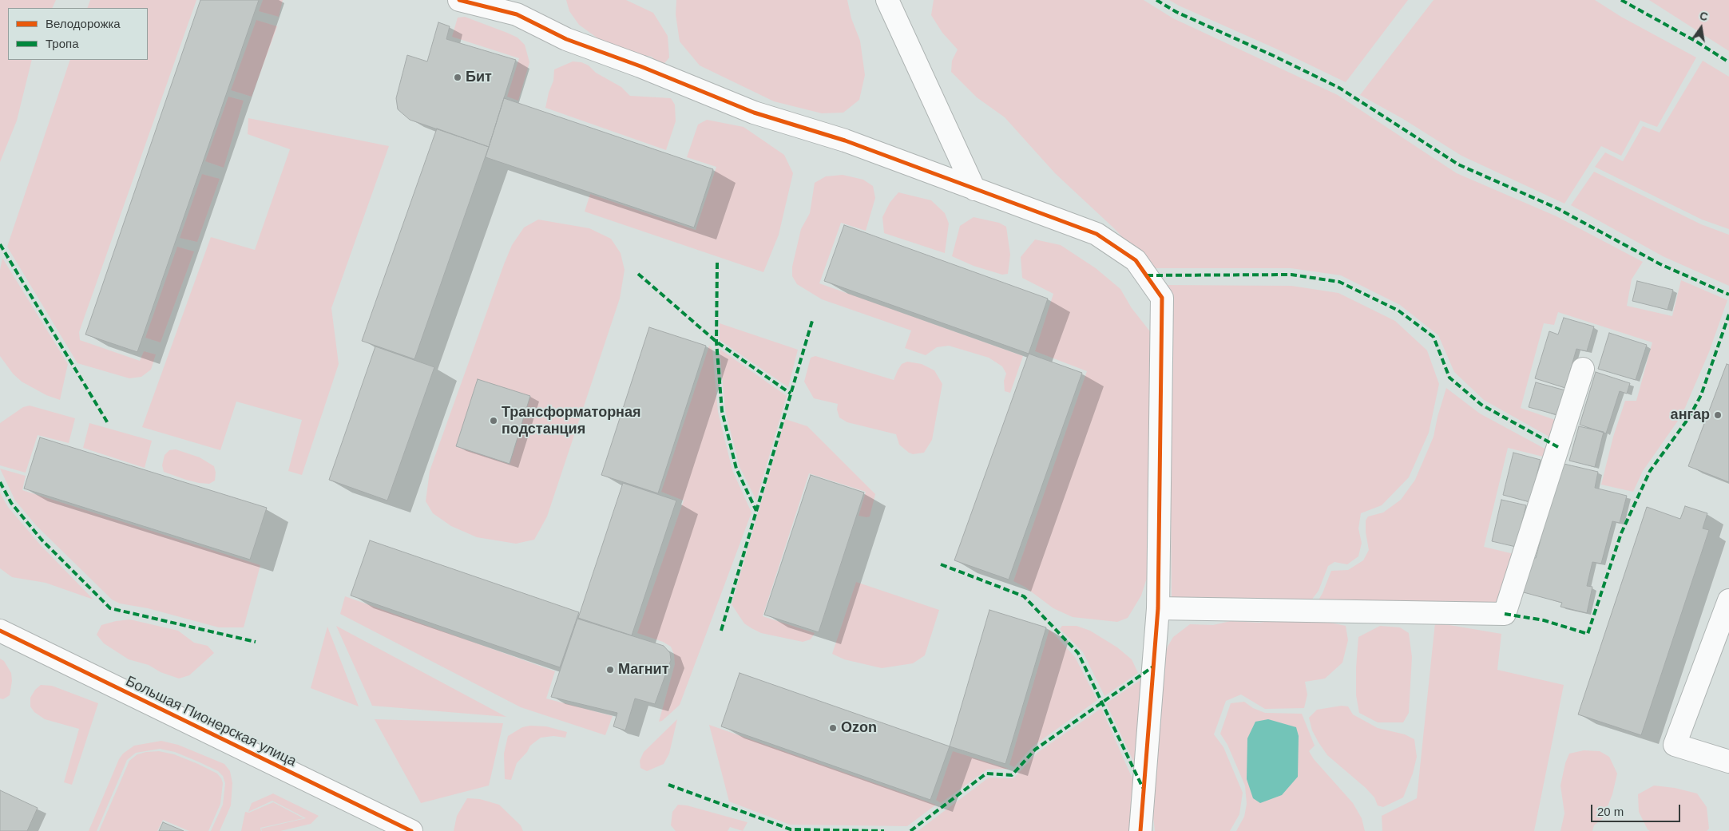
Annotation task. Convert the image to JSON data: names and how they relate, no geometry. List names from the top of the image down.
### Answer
{
  "streets": {
    "street": ["Большая Пионерская улица"]
  },
  "places": [
    "Бит",
    "ангар",
    "Трансформаторная подстанция",
    "Магнит",
    "Ozon"
  ],
  "legend": ["Велодорожка", "Тропа"],
  "scale_bar": "20 m",
  "north": "top"
}
